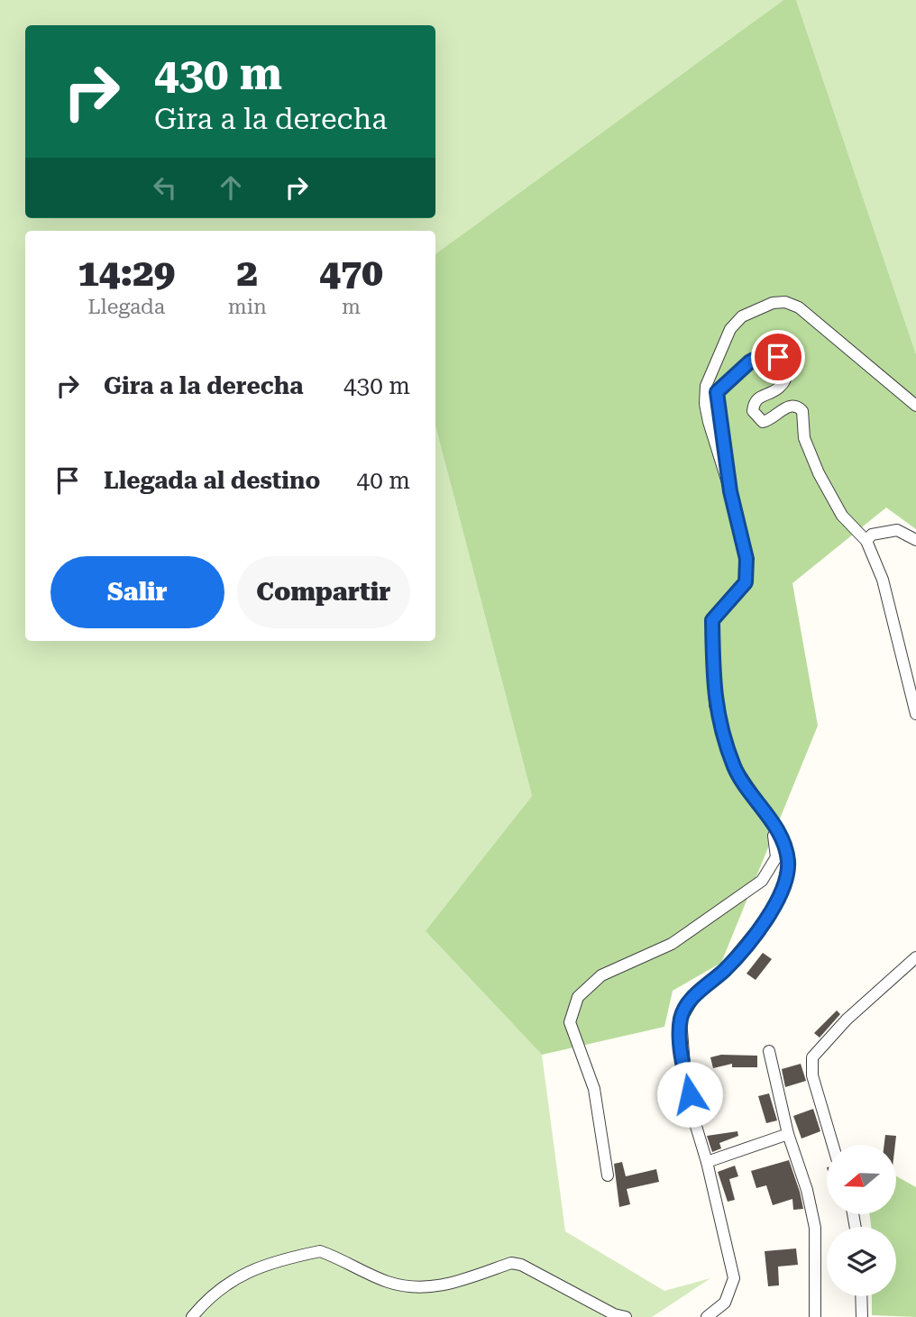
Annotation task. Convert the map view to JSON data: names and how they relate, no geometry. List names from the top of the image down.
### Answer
{
  "north": "left",
  "page": {
    "turn": ["430 m", "Gira a la derecha"],
    "eta": [
      "14:29",
      "Llegada",
      "2",
      "min",
      "470",
      "m"
    ],
    "list": [
      {
        "name": "Gira a la derecha",
        "value": "430 m"
      },
      {
        "name": "Llegada al destino",
        "value": "40 m"
      }
    ],
    "buttons": ["Salir", "Compartir"]
  }
}
